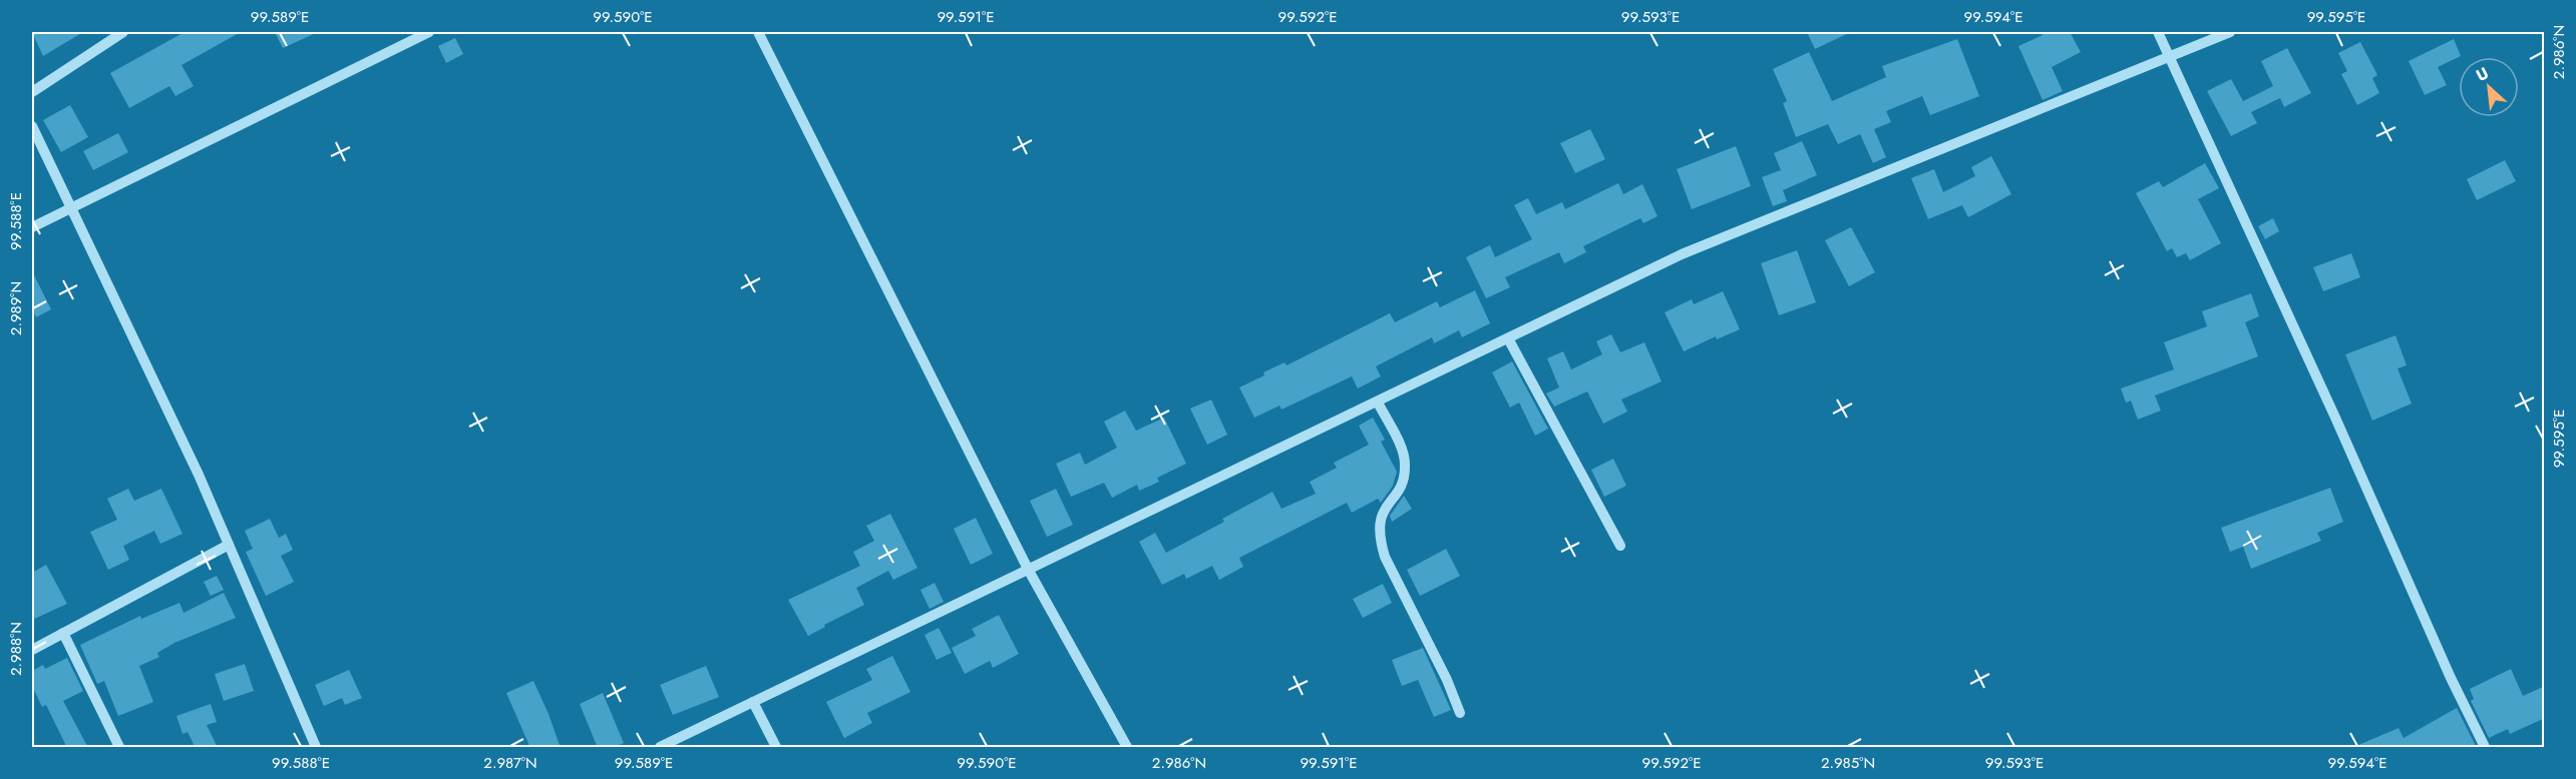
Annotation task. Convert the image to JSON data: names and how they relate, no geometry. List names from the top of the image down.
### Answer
{
  "north": "top left",
  "coordinates": [
    "99.589°E",
    "99.590°E",
    "99.591°E",
    "99.592°E",
    "99.593°E",
    "99.594°E",
    "99.595°E",
    "2.986°N",
    "99.588°E",
    "2.989°N",
    "2.988°N",
    "2.987°N",
    "2.985°N"
  ]
}
